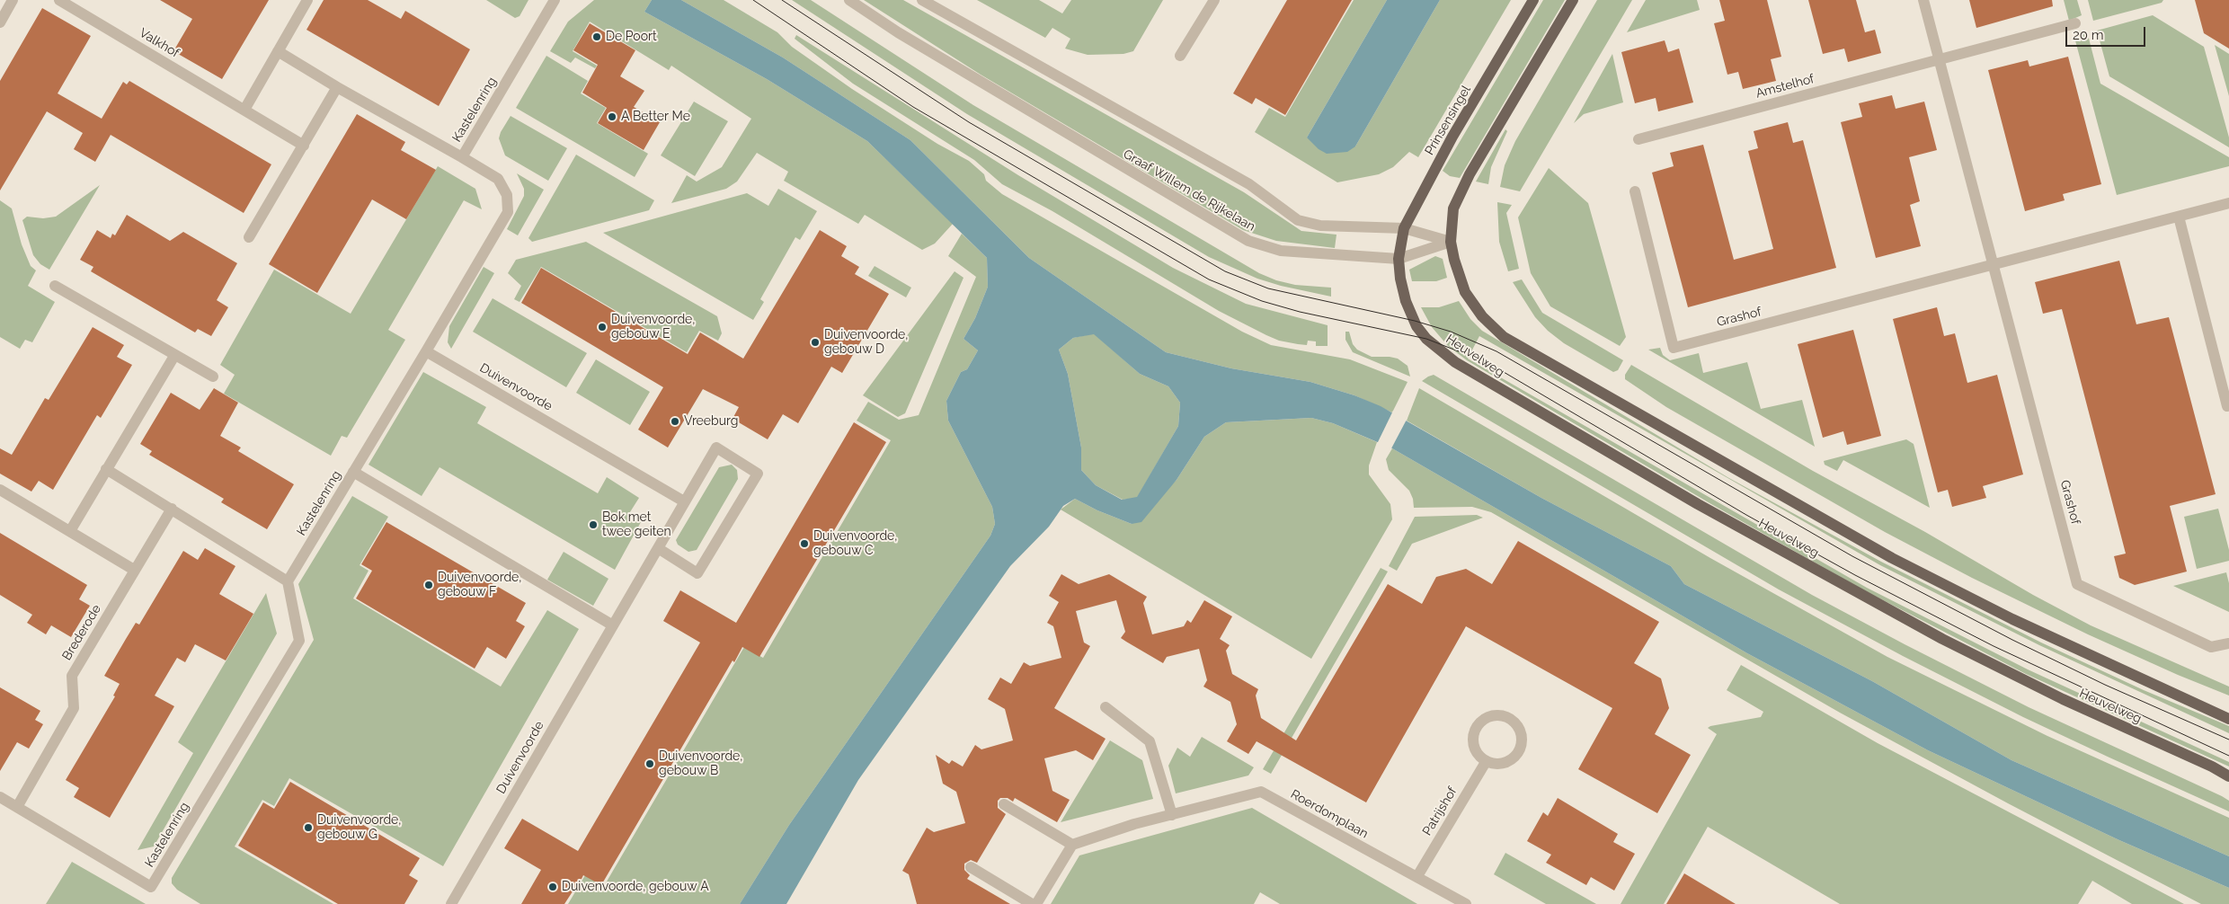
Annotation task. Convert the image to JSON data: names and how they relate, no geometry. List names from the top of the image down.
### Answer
{
  "streets": {
    "main road": ["Prinsensingel", "Heuvelweg"],
    "street": [
      "Valkhof",
      "Amstelhof",
      "Kastelenring",
      "Graaf Willem de Rijkelaan",
      "Grashof",
      "Duivenvoorde",
      "Brederode",
      "Patrijshof",
      "Roerdomplaan"
    ]
  },
  "crossings": [
    ["Kastelenring", "Duivenvoorde"],
    ["Kastelenring", "Brederode"],
    ["Prinsensingel", "Graaf Willem de Rijkelaan"],
    ["Prinsensingel", "Heuvelweg"],
    ["Graaf Willem de Rijkelaan", "Heuvelweg"],
    ["Patrijshof", "Roerdomplaan"]
  ],
  "places": [
    "De Poort",
    "A Better Me",
    "Duivenvoorde, gebouw E",
    "Duivenvoorde, gebouw D",
    "Vreeburg",
    "Bok met twee geiten",
    "Duivenvoorde, gebouw C",
    "Duivenvoorde, gebouw F",
    "Duivenvoorde, gebouw B",
    "Duivenvoorde, gebouw G",
    "Duivenvoorde, gebouw A"
  ],
  "scale_bar": "20 m"
}
